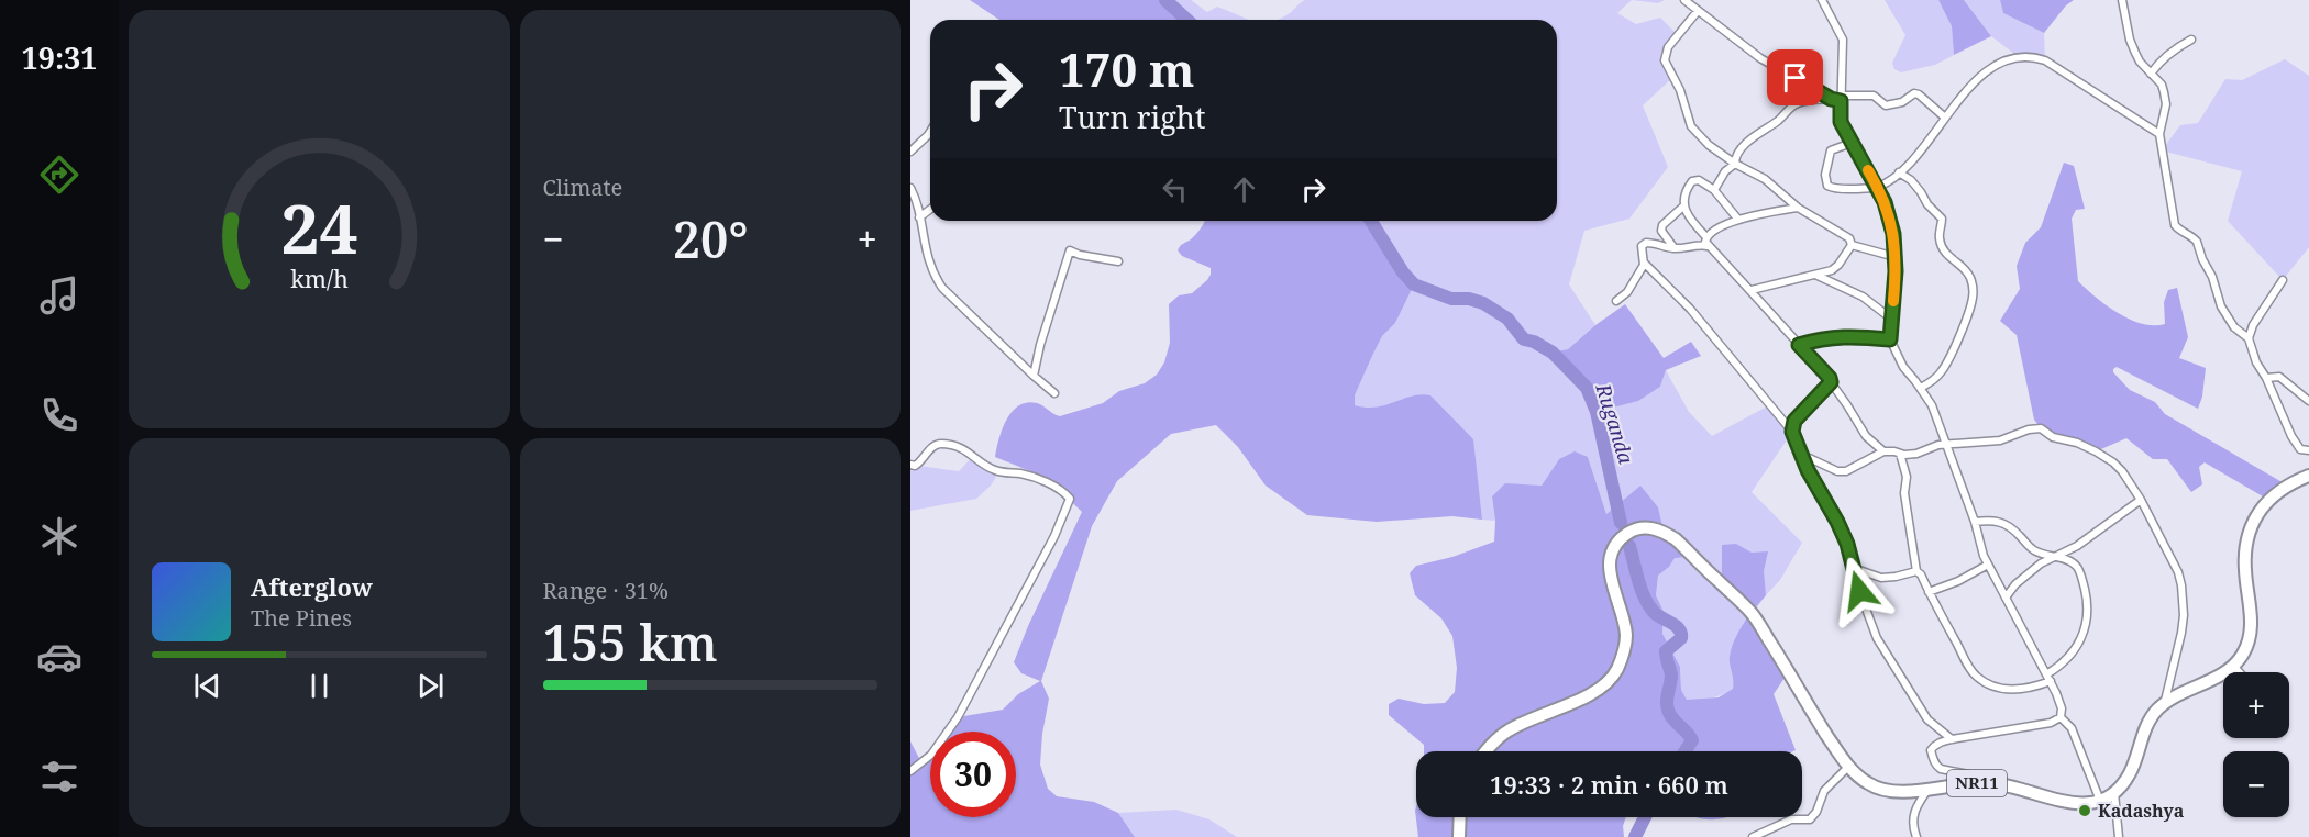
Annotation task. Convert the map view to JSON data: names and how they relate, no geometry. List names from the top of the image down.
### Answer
{
  "streets": {
    "highway": ["NR11"]
  },
  "water": ["Ruganda"],
  "places": ["Kadashya"],
  "page": {
    "tabs": "19:31",
    "tile": [
      "Climate",
      ["Range · 31%", "155 km"]
    ],
    "turn": ["170 m", "Turn right"],
    "heat": ["−", "20°", "+"],
    "song": ["Afterglow", "The Pines"],
    "map_buttons": ["+", "−"],
    "limit": "30",
    "trip": "19:33 · 2 min · 660 m",
    "gauge": ["24", "km/h"]
  }
}
